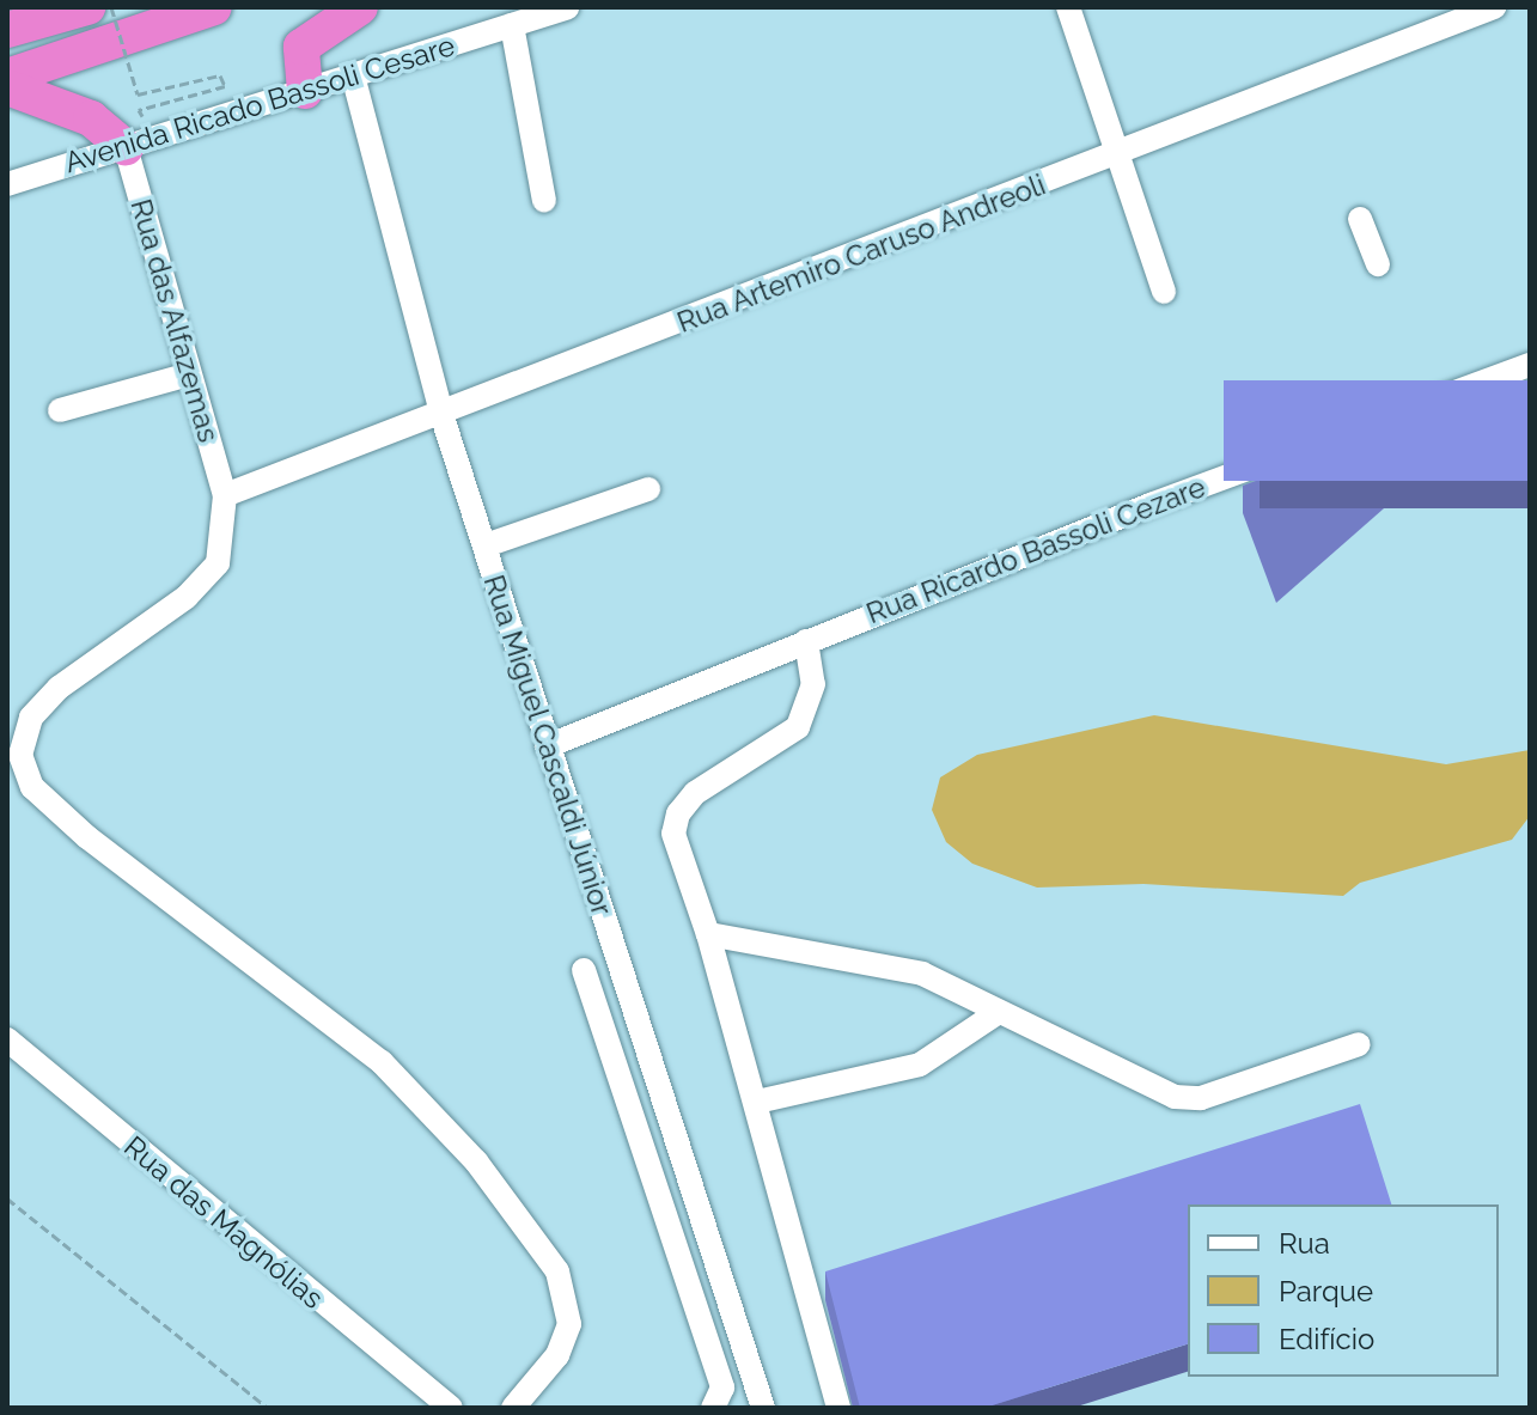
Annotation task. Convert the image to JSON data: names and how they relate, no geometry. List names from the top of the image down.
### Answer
{
  "streets": {
    "street": [
      "Avenida Ricado Bassoli Cesare",
      "Rua Artemiro Caruso Andreoli",
      "Rua das Alfazemas",
      "Rua Ricardo Bassoli Cezare",
      "Rua Miguel Cascaldi Júnior",
      "Rua das Magnólias"
    ]
  },
  "crossings": [
    ["Avenida Ricado Bassoli Cesare", "Rua das Alfazemas"],
    ["Avenida Ricado Bassoli Cesare", "Rua Miguel Cascaldi Júnior"],
    ["Rua Artemiro Caruso Andreoli", "Rua das Alfazemas"],
    ["Rua Artemiro Caruso Andreoli", "Rua Miguel Cascaldi Júnior"],
    ["Rua Ricardo Bassoli Cezare", "Rua Miguel Cascaldi Júnior"]
  ],
  "legend": ["Rua", "Parque", "Edifício"]
}
